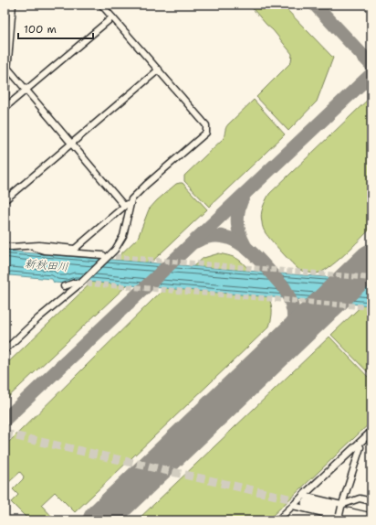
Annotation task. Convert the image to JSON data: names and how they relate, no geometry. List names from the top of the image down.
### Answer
{
  "water": ["新秋田川"],
  "scale_bar": "100 m"
}
